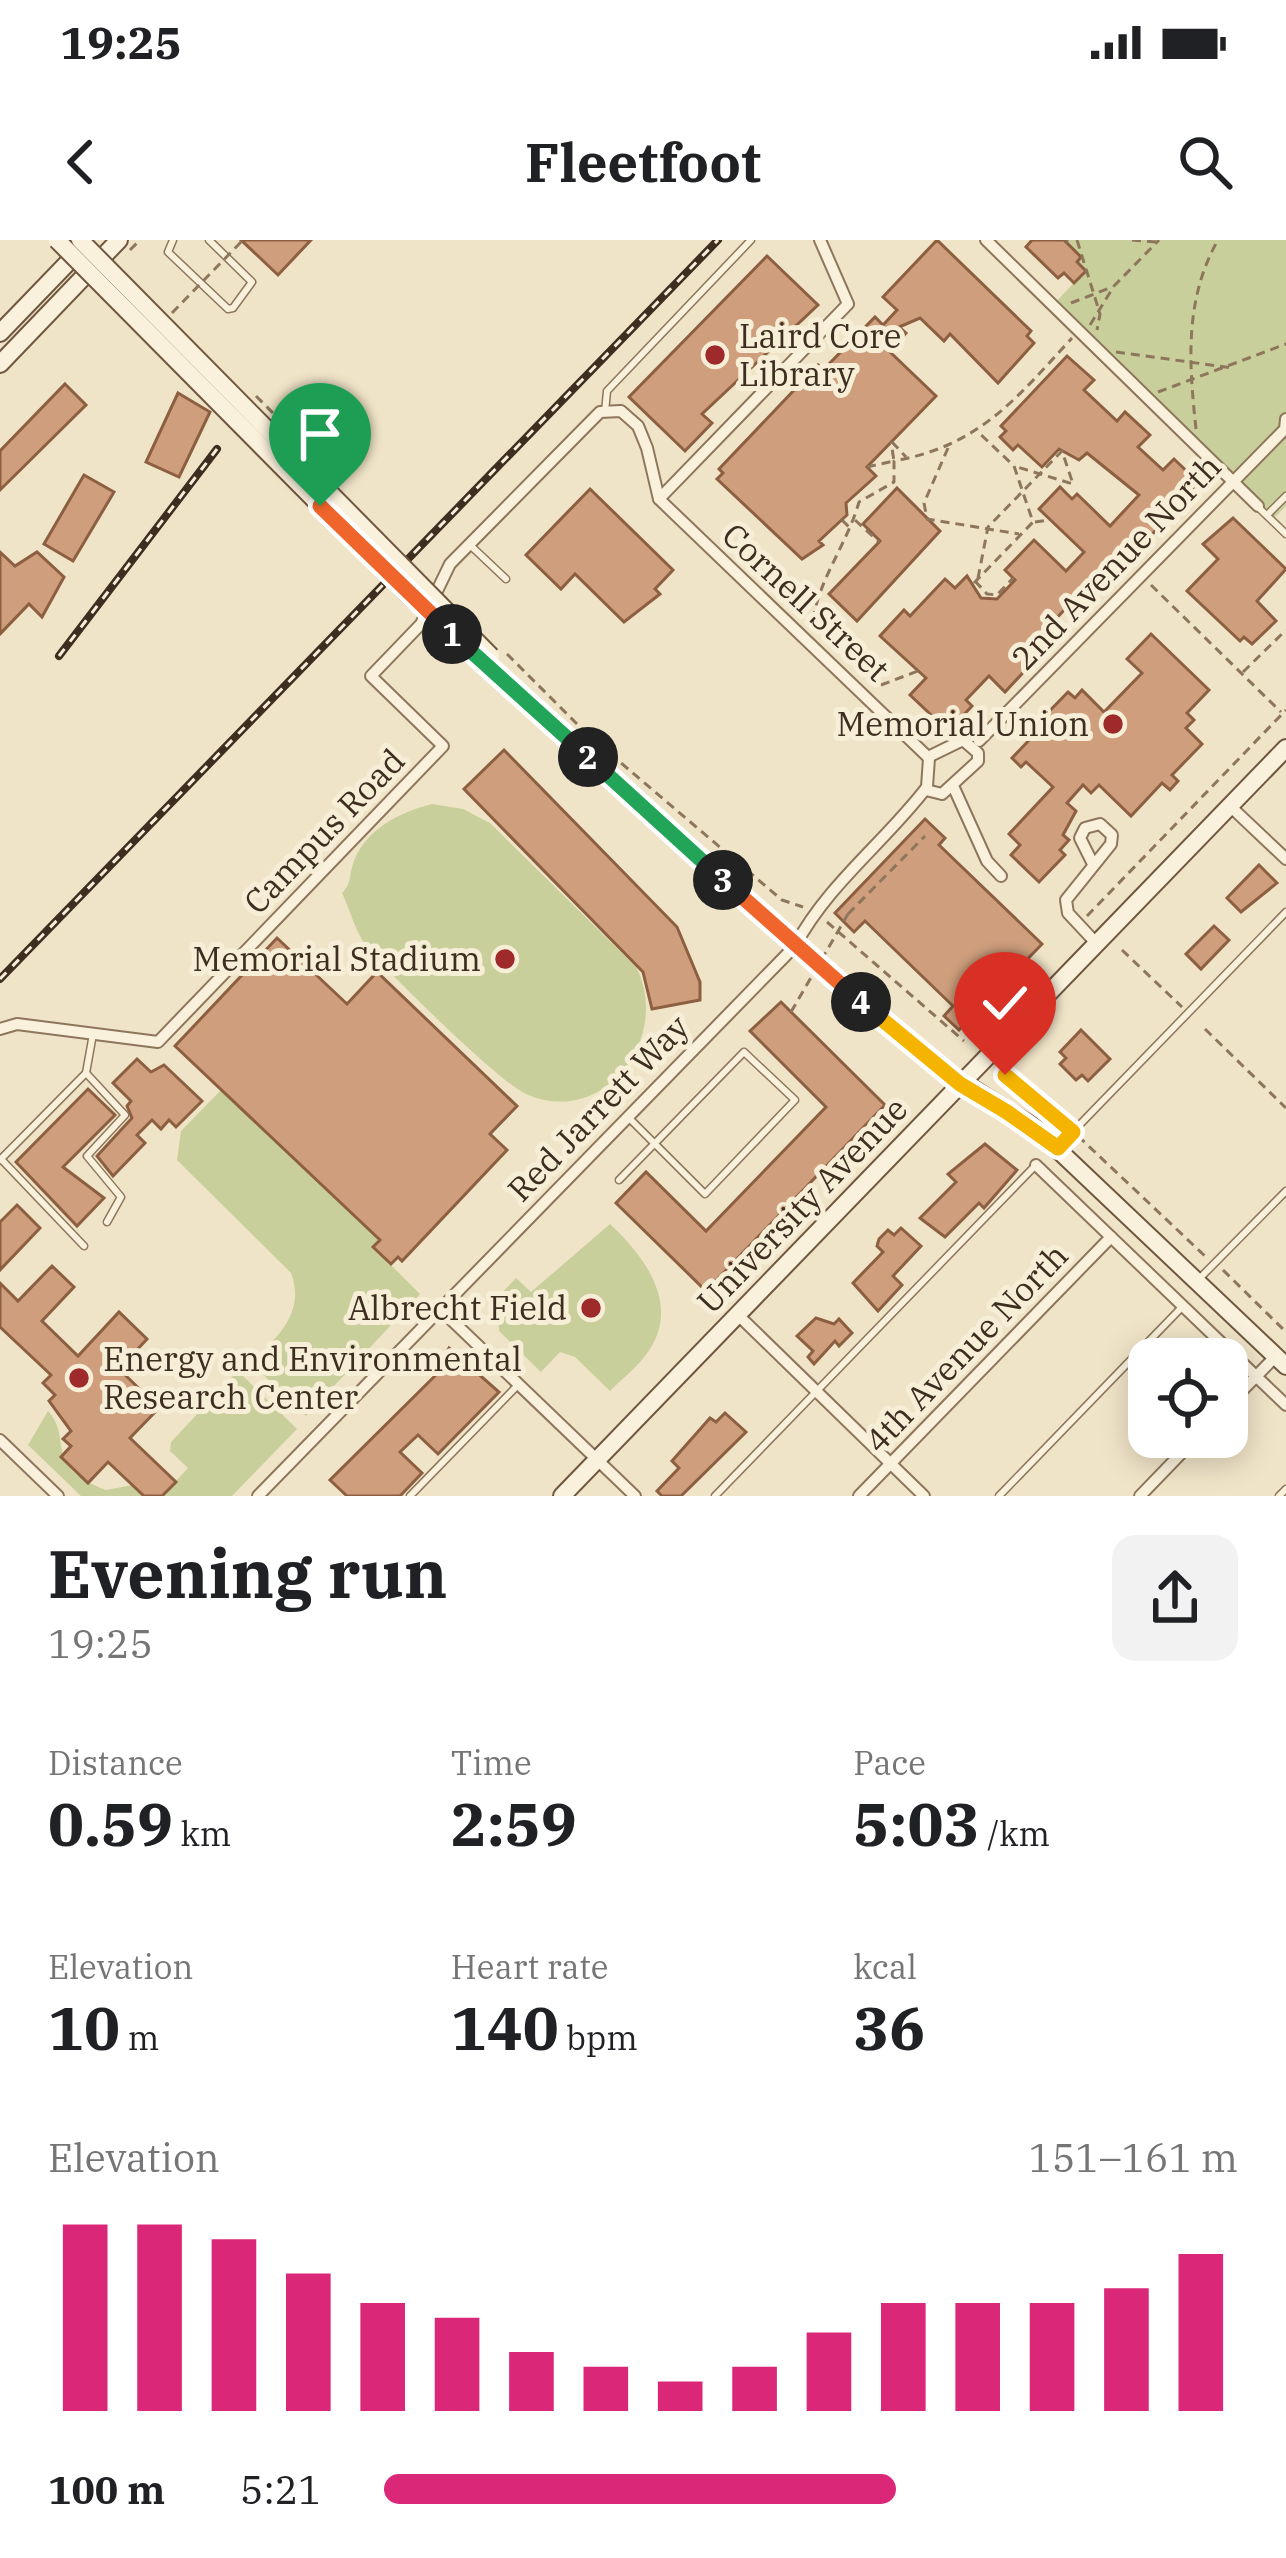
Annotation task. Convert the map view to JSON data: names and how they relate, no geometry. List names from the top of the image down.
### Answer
{
  "streets": {
    "main road": ["University Avenue"],
    "street": [
      "2nd Avenue North",
      "Cornell Street",
      "Campus Road",
      "Red Jarrett Way",
      "4th Avenue North"
    ]
  },
  "places": [
    "Laird Core Library",
    "Memorial Union",
    "Memorial Stadium",
    "Albrecht Field",
    "Energy and Environmental Research Center"
  ],
  "page": {
    "status": "19:25",
    "header": "Fleetfoot",
    "pins": [
      "1",
      "2",
      "3",
      "4"
    ],
    "heading": ["Evening run", "19:25"],
    "stats": [
      ["Distance", "0.59 km"],
      ["Time", "2:59"],
      ["Pace", "5:03 /km"],
      ["Elevation", "10 m"],
      ["Heart rate", "140 bpm"],
      ["kcal", "36"]
    ],
    "chart": ["Elevation", "151–161 m"],
    "list": [
      {
        "name": "100 m",
        "note": "5:21"
      }
    ]
  }
}
